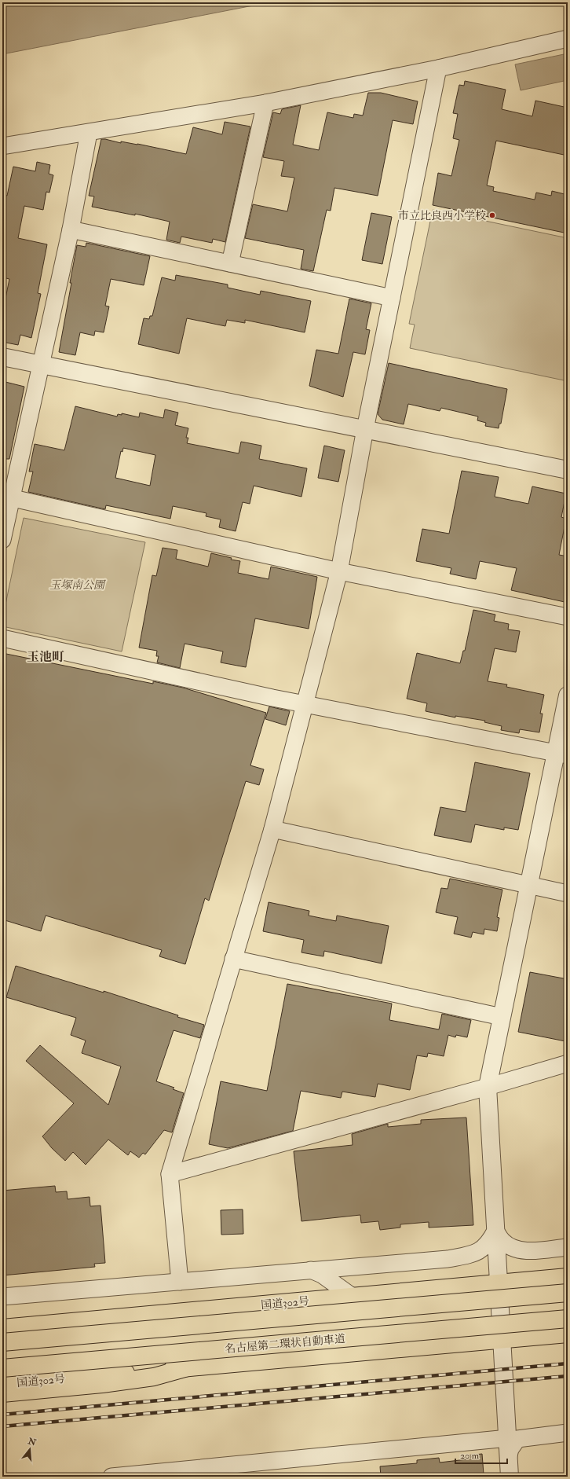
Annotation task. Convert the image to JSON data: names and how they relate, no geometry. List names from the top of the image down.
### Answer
{
  "streets": {
    "highway": ["国道302号", "名古屋第二環状自動車道"]
  },
  "districts": ["玉池町"],
  "parks": ["玉塚南公園"],
  "places": ["市立比良西小学校"],
  "scale_bar": "20 m",
  "north": "top"
}
